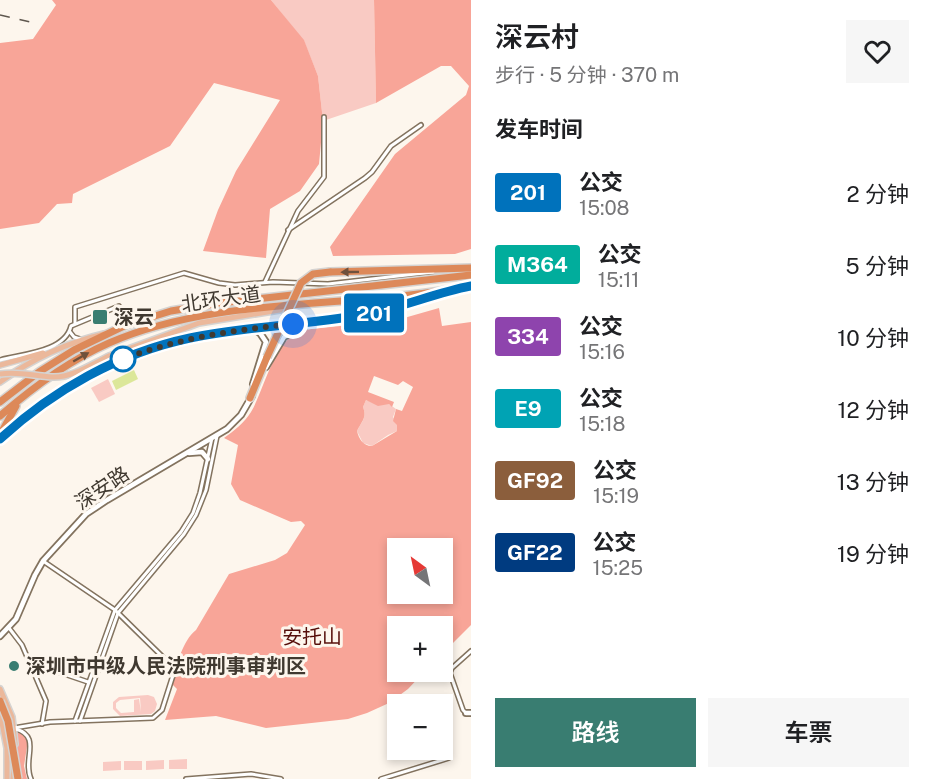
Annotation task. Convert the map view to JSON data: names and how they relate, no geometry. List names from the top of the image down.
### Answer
{
  "streets": {
    "highway": ["北环大道"],
    "street": ["深安路"]
  },
  "parks": ["安托山"],
  "places": {
    "transit": ["深云"],
    "other": ["深圳市中级人民法院刑事审判区"]
  },
  "lines": ["bus line 201"],
  "north": "top left",
  "page": {
    "on_map": "201",
    "heading": [
      ["深云村", "步行 · 5 分钟 · 370 m"],
      "发车时间"
    ],
    "list": [
      {
        "mark": "201",
        "name": "公交",
        "note": "15:08",
        "value": "2 分钟"
      },
      {
        "mark": "M364",
        "name": "公交",
        "note": "15:11",
        "value": "5 分钟"
      },
      {
        "mark": "334",
        "name": "公交",
        "note": "15:16",
        "value": "10 分钟"
      },
      {
        "mark": "E9",
        "name": "公交",
        "note": "15:18",
        "value": "12 分钟"
      },
      {
        "mark": "GF92",
        "name": "公交",
        "note": "15:19",
        "value": "13 分钟"
      },
      {
        "mark": "GF22",
        "name": "公交",
        "note": "15:25",
        "value": "19 分钟"
      }
    ],
    "map_buttons": ["+", "−"],
    "buttons": ["路线", "车票"]
  }
}
